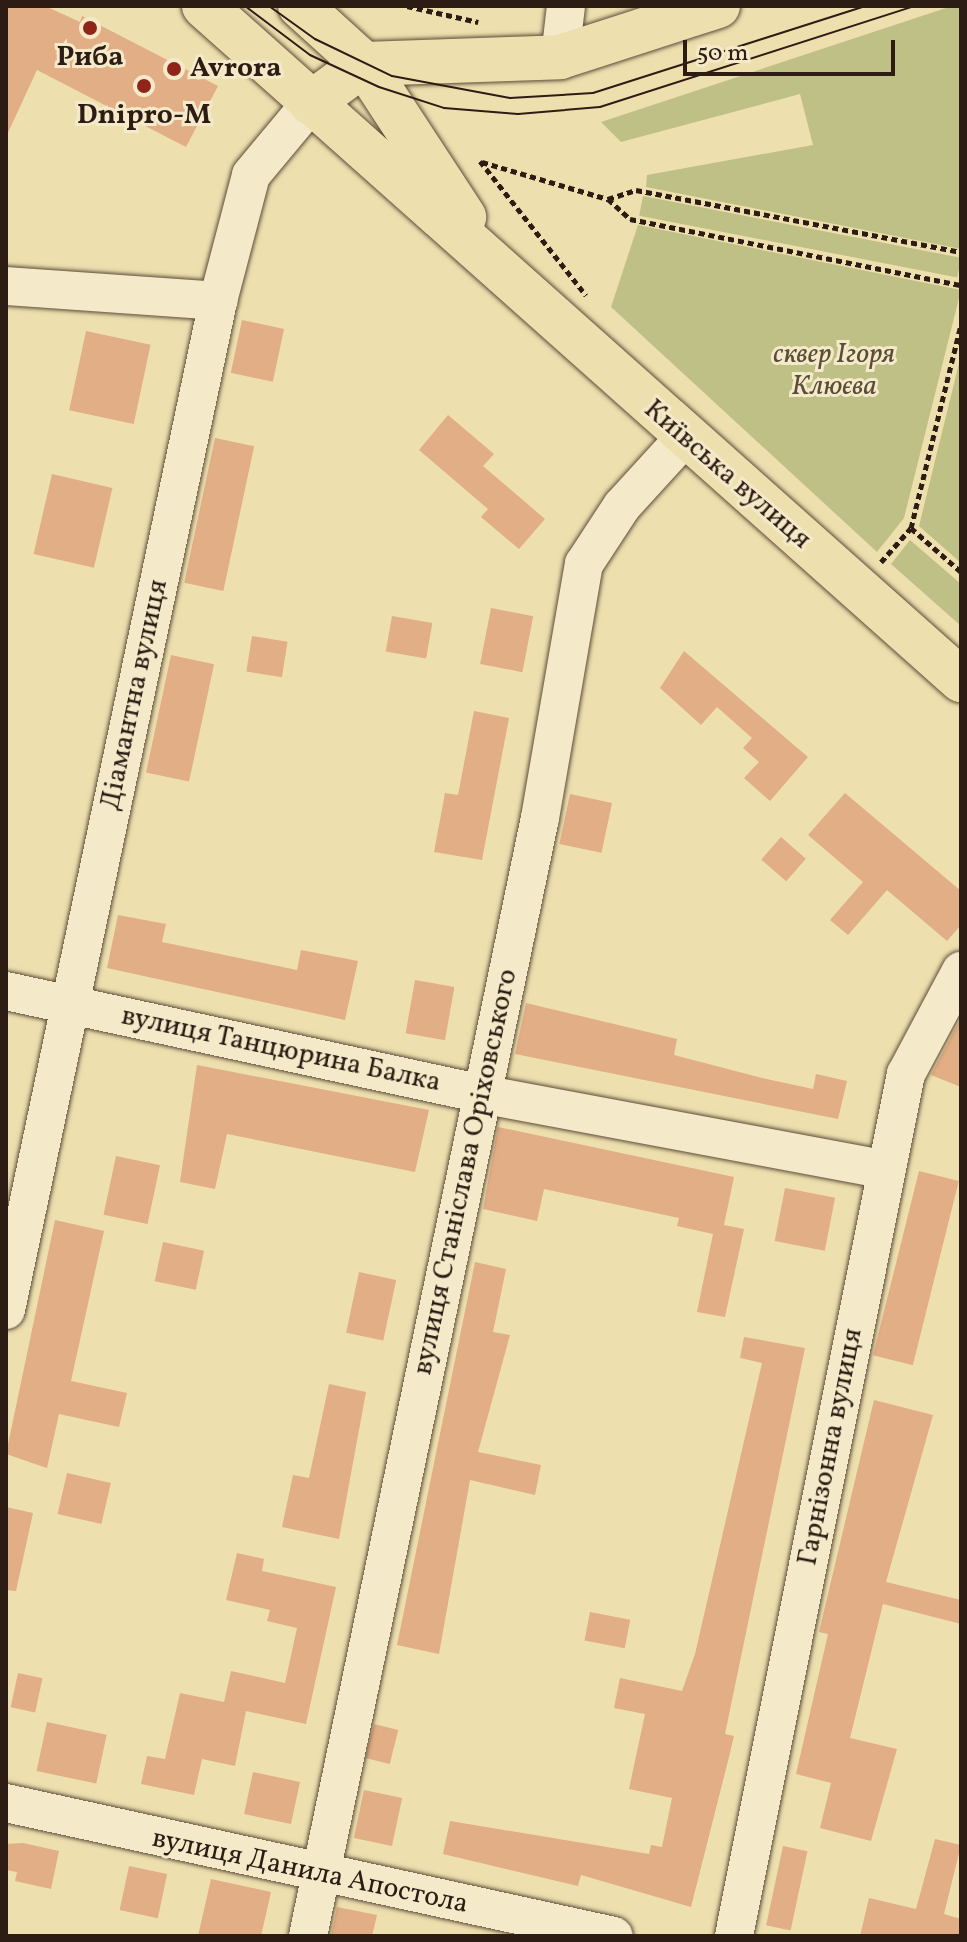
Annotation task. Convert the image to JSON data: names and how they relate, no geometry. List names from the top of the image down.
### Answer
{
  "streets": {
    "main road": ["Київська вулиця"],
    "street": [
      "Діамантна вулиця",
      "вулиця Танцюрина Балка",
      "вулиця Станіслава Оріховського",
      "Гарнізонна вулиця",
      "вулиця Данила Апостола"
    ]
  },
  "crossings": [
    ["Київська вулиця", "Діамантна вулиця"],
    ["Київська вулиця", "вулиця Станіслава Оріховського"],
    ["Діамантна вулиця", "вулиця Танцюрина Балка"],
    ["вулиця Танцюрина Балка", "вулиця Станіслава Оріховського"],
    ["вулиця Танцюрина Балка", "Гарнізонна вулиця"],
    ["вулиця Станіслава Оріховського", "вулиця Данила Апостола"]
  ],
  "parks": ["сквер Ігоря Клюєва"],
  "places": ["Риба", "Avrora", "Dnipro-M"],
  "scale_bar": "50 m"
}
